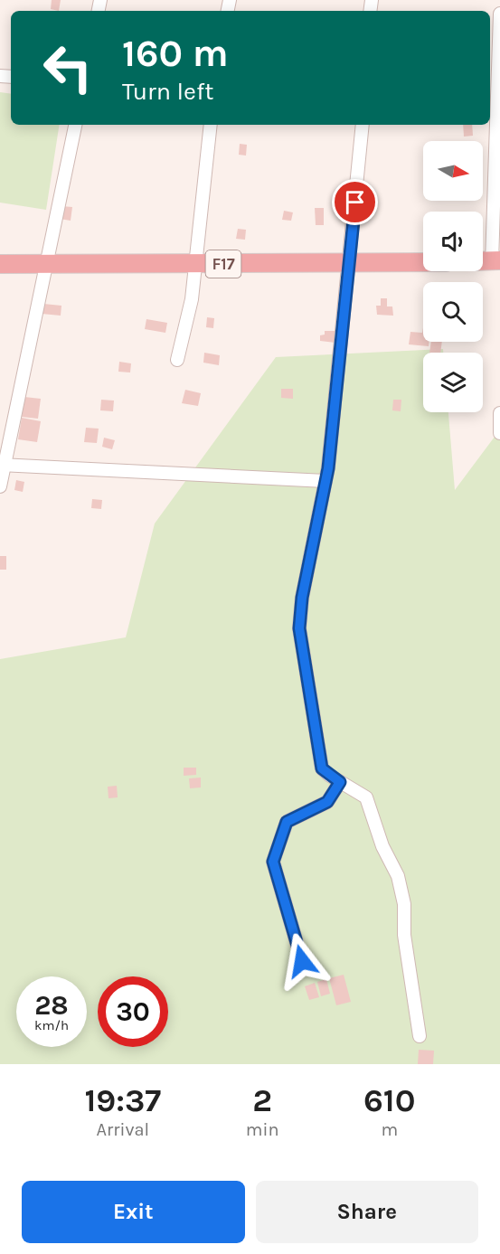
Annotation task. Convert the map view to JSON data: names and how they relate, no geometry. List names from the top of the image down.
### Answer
{
  "streets": {
    "highway": ["F17"]
  },
  "north": "right",
  "page": {
    "turn": ["160 m", "Turn left"],
    "speed": "28 km/h",
    "limit": "30",
    "eta": [
      "19:37",
      "Arrival",
      "2",
      "min",
      "610",
      "m"
    ],
    "buttons": ["Exit", "Share"]
  }
}
